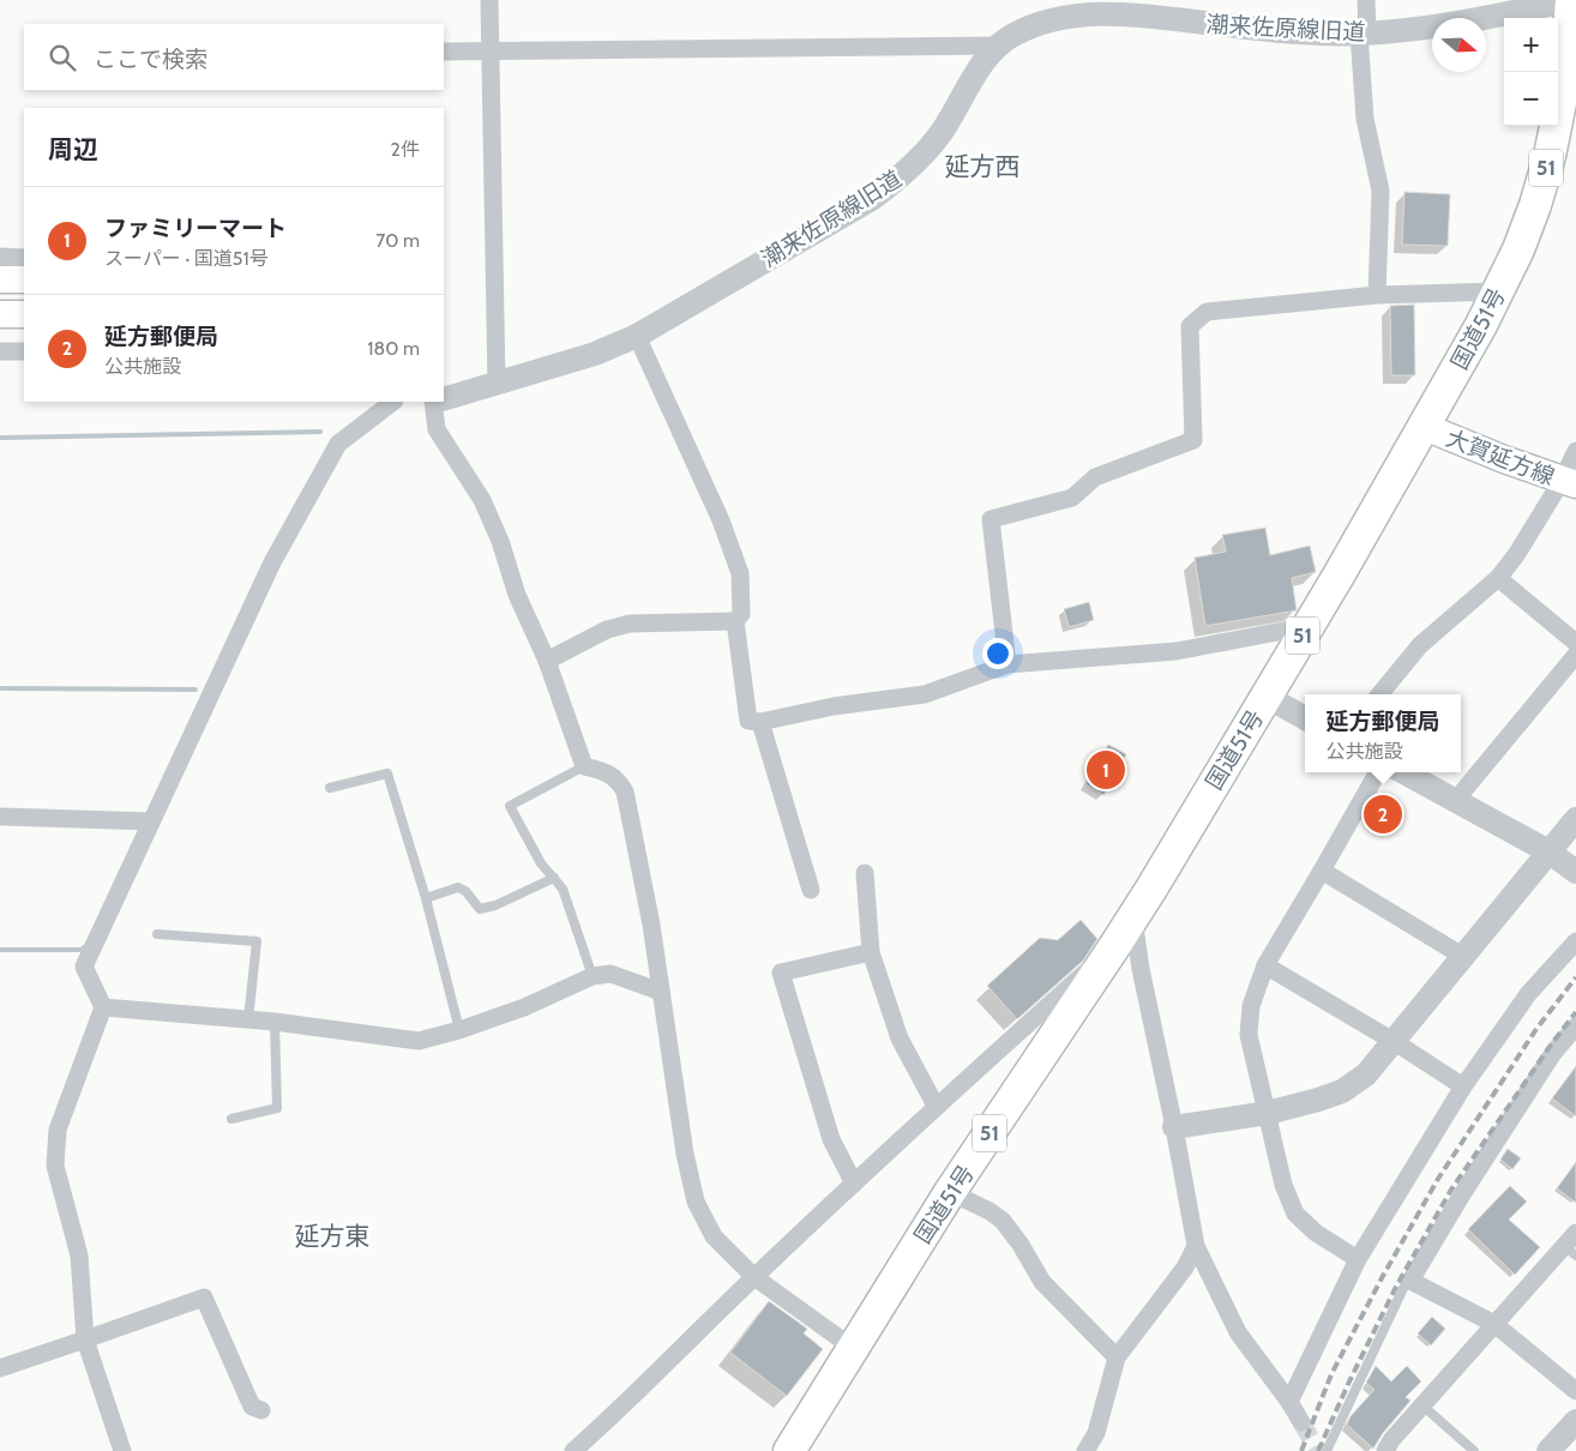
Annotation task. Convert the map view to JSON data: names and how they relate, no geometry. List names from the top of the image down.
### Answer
{
  "streets": {
    "highway": ["51", "国道51号"],
    "main road": ["大賀延方線"],
    "street": ["潮来佐原線旧道"]
  },
  "crossings": [
    ["潮来佐原線旧道", "国道51号"],
    ["国道51号", "大賀延方線"]
  ],
  "districts": ["延方西", "延方東"],
  "north": "right",
  "page": {
    "map_buttons": ["+", "−"],
    "search": "ここで検索",
    "heading": ["周辺", "2件"],
    "list": [
      {
        "mark": "1",
        "name": "ファミリーマート",
        "note": "スーパー · 国道51号",
        "value": "70 m"
      },
      {
        "mark": "2",
        "name": "延方郵便局",
        "note": "公共施設",
        "value": "180 m"
      }
    ],
    "popup": ["延方郵便局", "公共施設"],
    "pins": ["1", "2"]
  }
}
